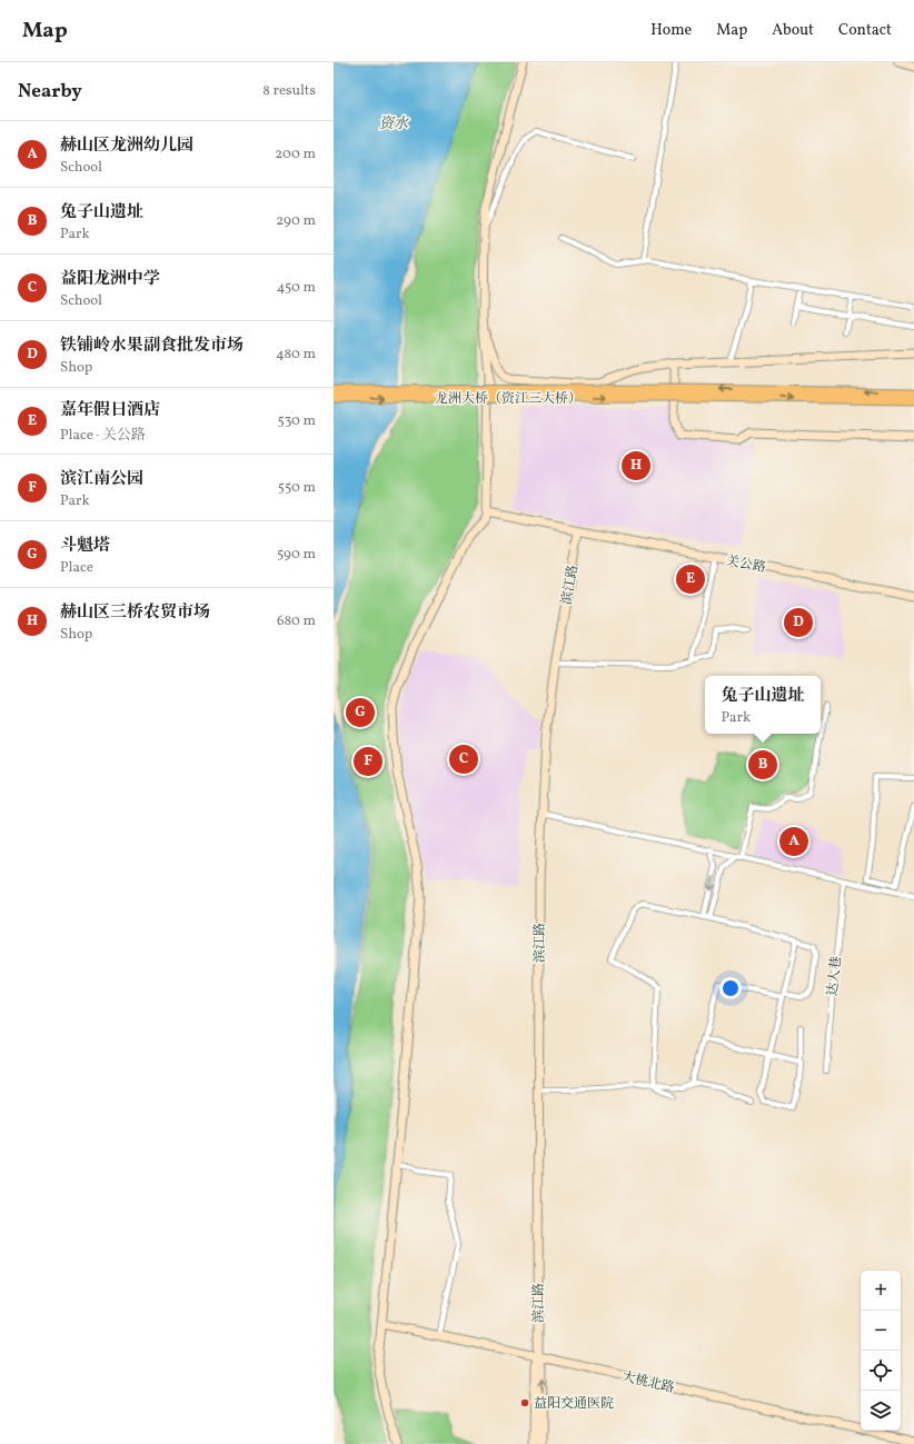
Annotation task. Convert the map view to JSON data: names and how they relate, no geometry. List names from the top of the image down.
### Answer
{
  "streets": {
    "main road": ["龙洲大桥（资江三大桥）"],
    "street": [
      "关公路",
      "滨江路",
      "达人巷",
      "大桃北路"
    ]
  },
  "crossings": [
    ["关公路", "滨江路"],
    ["滨江路", "大桃北路"]
  ],
  "water": ["资水"],
  "places": ["益阳交通医院"],
  "page": {
    "header": "Map",
    "nav": [
      "Home",
      "Map",
      "About",
      "Contact"
    ],
    "heading": ["Nearby", "8 results"],
    "list": [
      {
        "mark": "A",
        "name": "赫山区龙洲幼儿园",
        "note": "School",
        "value": "200 m"
      },
      {
        "mark": "B",
        "name": "兔子山遗址",
        "note": "Park",
        "value": "290 m"
      },
      {
        "mark": "C",
        "name": "益阳龙洲中学",
        "note": "School",
        "value": "450 m"
      },
      {
        "mark": "D",
        "name": "铁铺岭水果副食批发市场",
        "note": "Shop",
        "value": "480 m"
      },
      {
        "mark": "E",
        "name": "嘉年假日酒店",
        "note": "Place · 关公路",
        "value": "530 m"
      },
      {
        "mark": "F",
        "name": "滨江南公园",
        "note": "Park",
        "value": "550 m"
      },
      {
        "mark": "G",
        "name": "斗魁塔",
        "note": "Place",
        "value": "590 m"
      },
      {
        "mark": "H",
        "name": "赫山区三桥农贸市场",
        "note": "Shop",
        "value": "680 m"
      }
    ],
    "pins": [
      "H",
      "E",
      "D",
      "G",
      "C",
      "F",
      "B",
      "A"
    ],
    "popup": ["兔子山遗址", "Park"],
    "map_buttons": ["+", "−"]
  }
}
